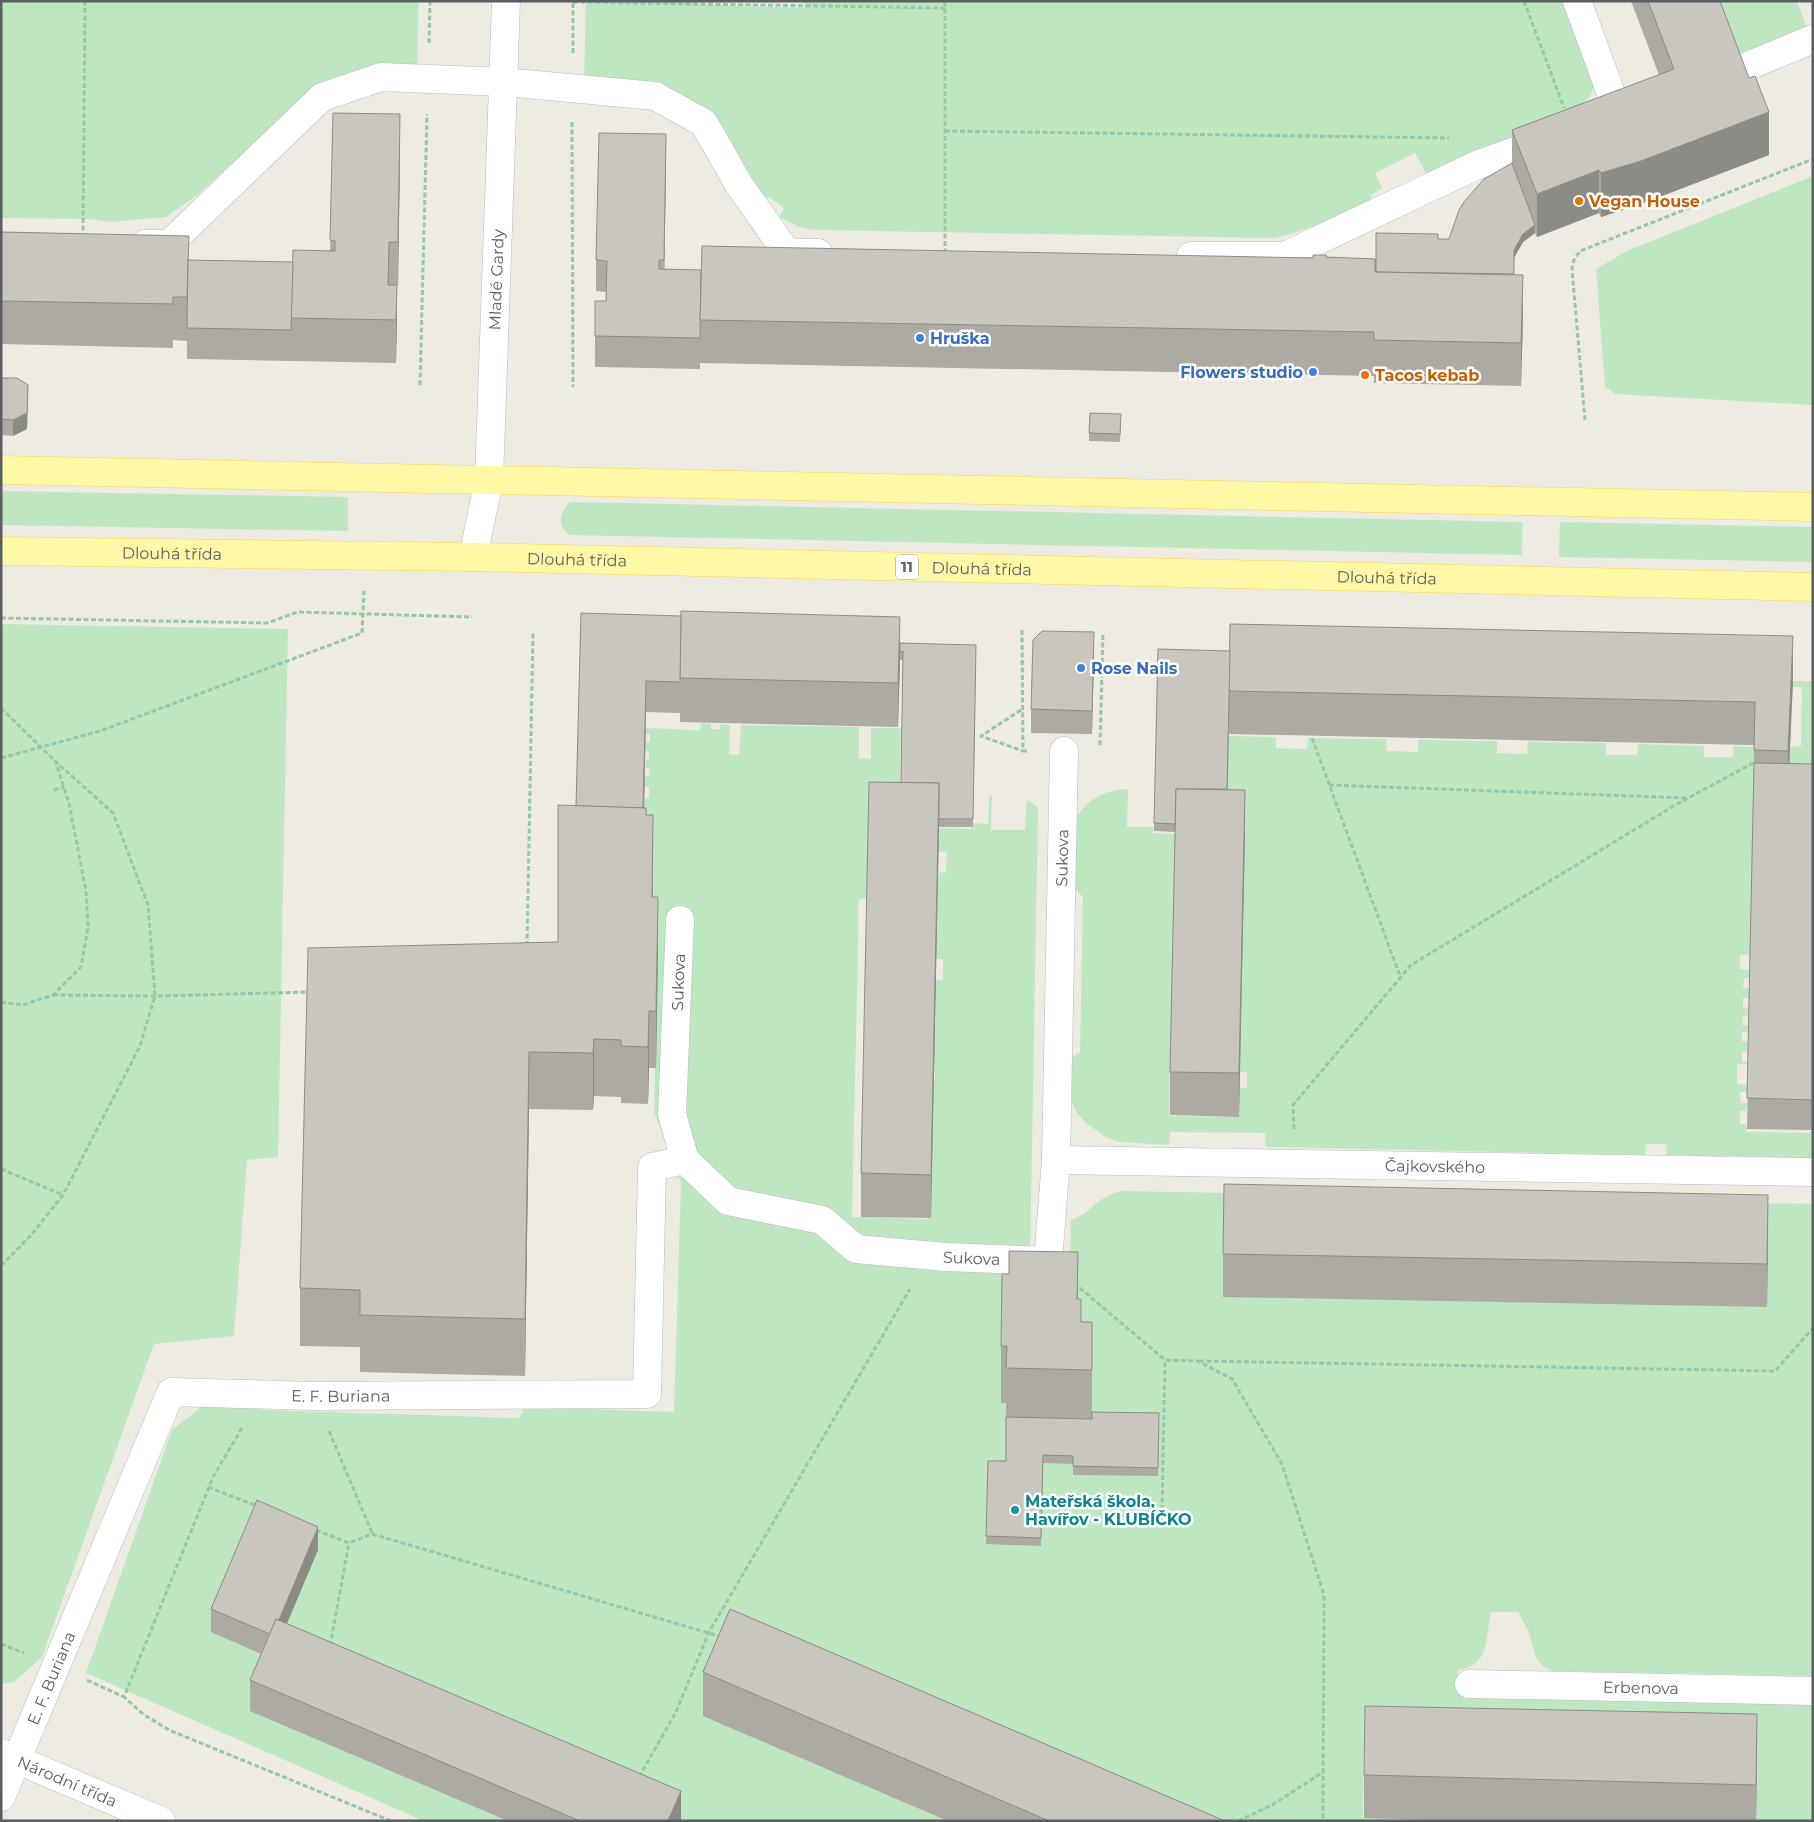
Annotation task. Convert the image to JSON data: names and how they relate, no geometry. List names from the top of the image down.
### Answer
{
  "streets": {
    "main road": ["Dlouhá třída", "11"],
    "street": [
      "Mladé Gardy",
      "Sukova",
      "Čajkovského",
      "E. F. Buriana",
      "Erbenova",
      "Národní třída"
    ]
  },
  "crossings": [
    ["Mladé Gardy", "Dlouhá třída"],
    ["Sukova", "Čajkovského"],
    ["Sukova", "E. F. Buriana"],
    ["E. F. Buriana", "Národní třída"]
  ],
  "places": [
    "Vegan House",
    "Hruška",
    "Flowers studio",
    "Tacos kebab",
    "Rose Nails",
    "Mateřská škola, Havířov - KLUBÍČKO"
  ]
}
